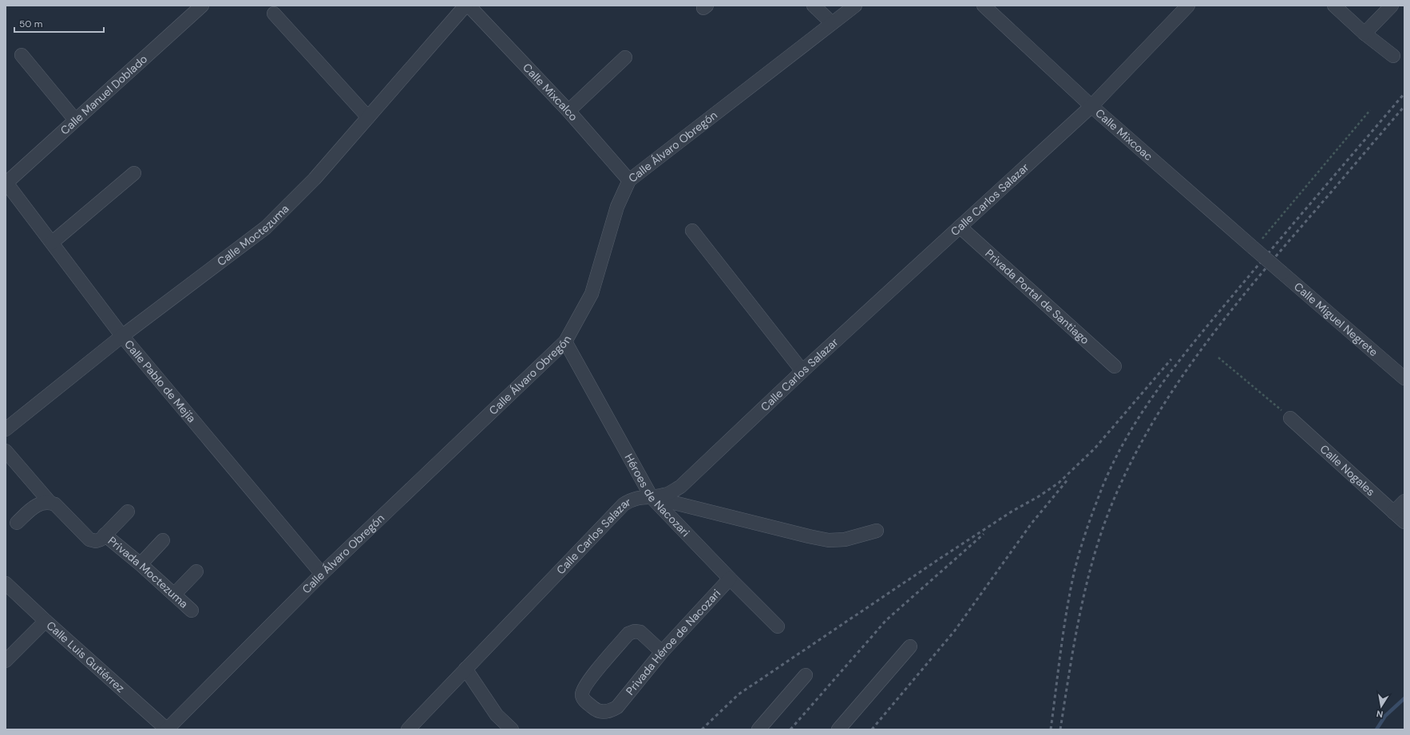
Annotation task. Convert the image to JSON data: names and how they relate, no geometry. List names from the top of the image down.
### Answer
{
  "streets": {
    "street": [
      "Calle Mixcalco",
      "Calle Manuel Doblado",
      "Calle Mixcoac",
      "Calle Álvaro Obregón",
      "Calle Carlos Salazar",
      "Calle Moctezuma",
      "Privada Portal de Santiago",
      "Calle Miguel Negrete",
      "Calle Pablo de Mejía",
      "Calle Nogales",
      "Héroes de Nacozari",
      "Privada Moctezuma",
      "Privada Héroe de Nacozari",
      "Calle Luis Gutiérrez"
    ]
  },
  "crossings": [
    ["Calle Mixcalco", "Calle Álvaro Obregón"],
    ["Calle Manuel Doblado", "Calle Pablo de Mejía"],
    ["Calle Mixcoac", "Calle Carlos Salazar"],
    ["Calle Mixcoac", "Calle Miguel Negrete"],
    ["Calle Álvaro Obregón", "Calle Pablo de Mejía"],
    ["Calle Álvaro Obregón", "Héroes de Nacozari"],
    ["Calle Álvaro Obregón", "Calle Luis Gutiérrez"],
    ["Calle Carlos Salazar", "Privada Portal de Santiago"],
    ["Calle Carlos Salazar", "Héroes de Nacozari"],
    ["Calle Moctezuma", "Calle Pablo de Mejía"],
    ["Héroes de Nacozari", "Privada Héroe de Nacozari"]
  ],
  "scale_bar": "50 m",
  "north": "bottom"
}
